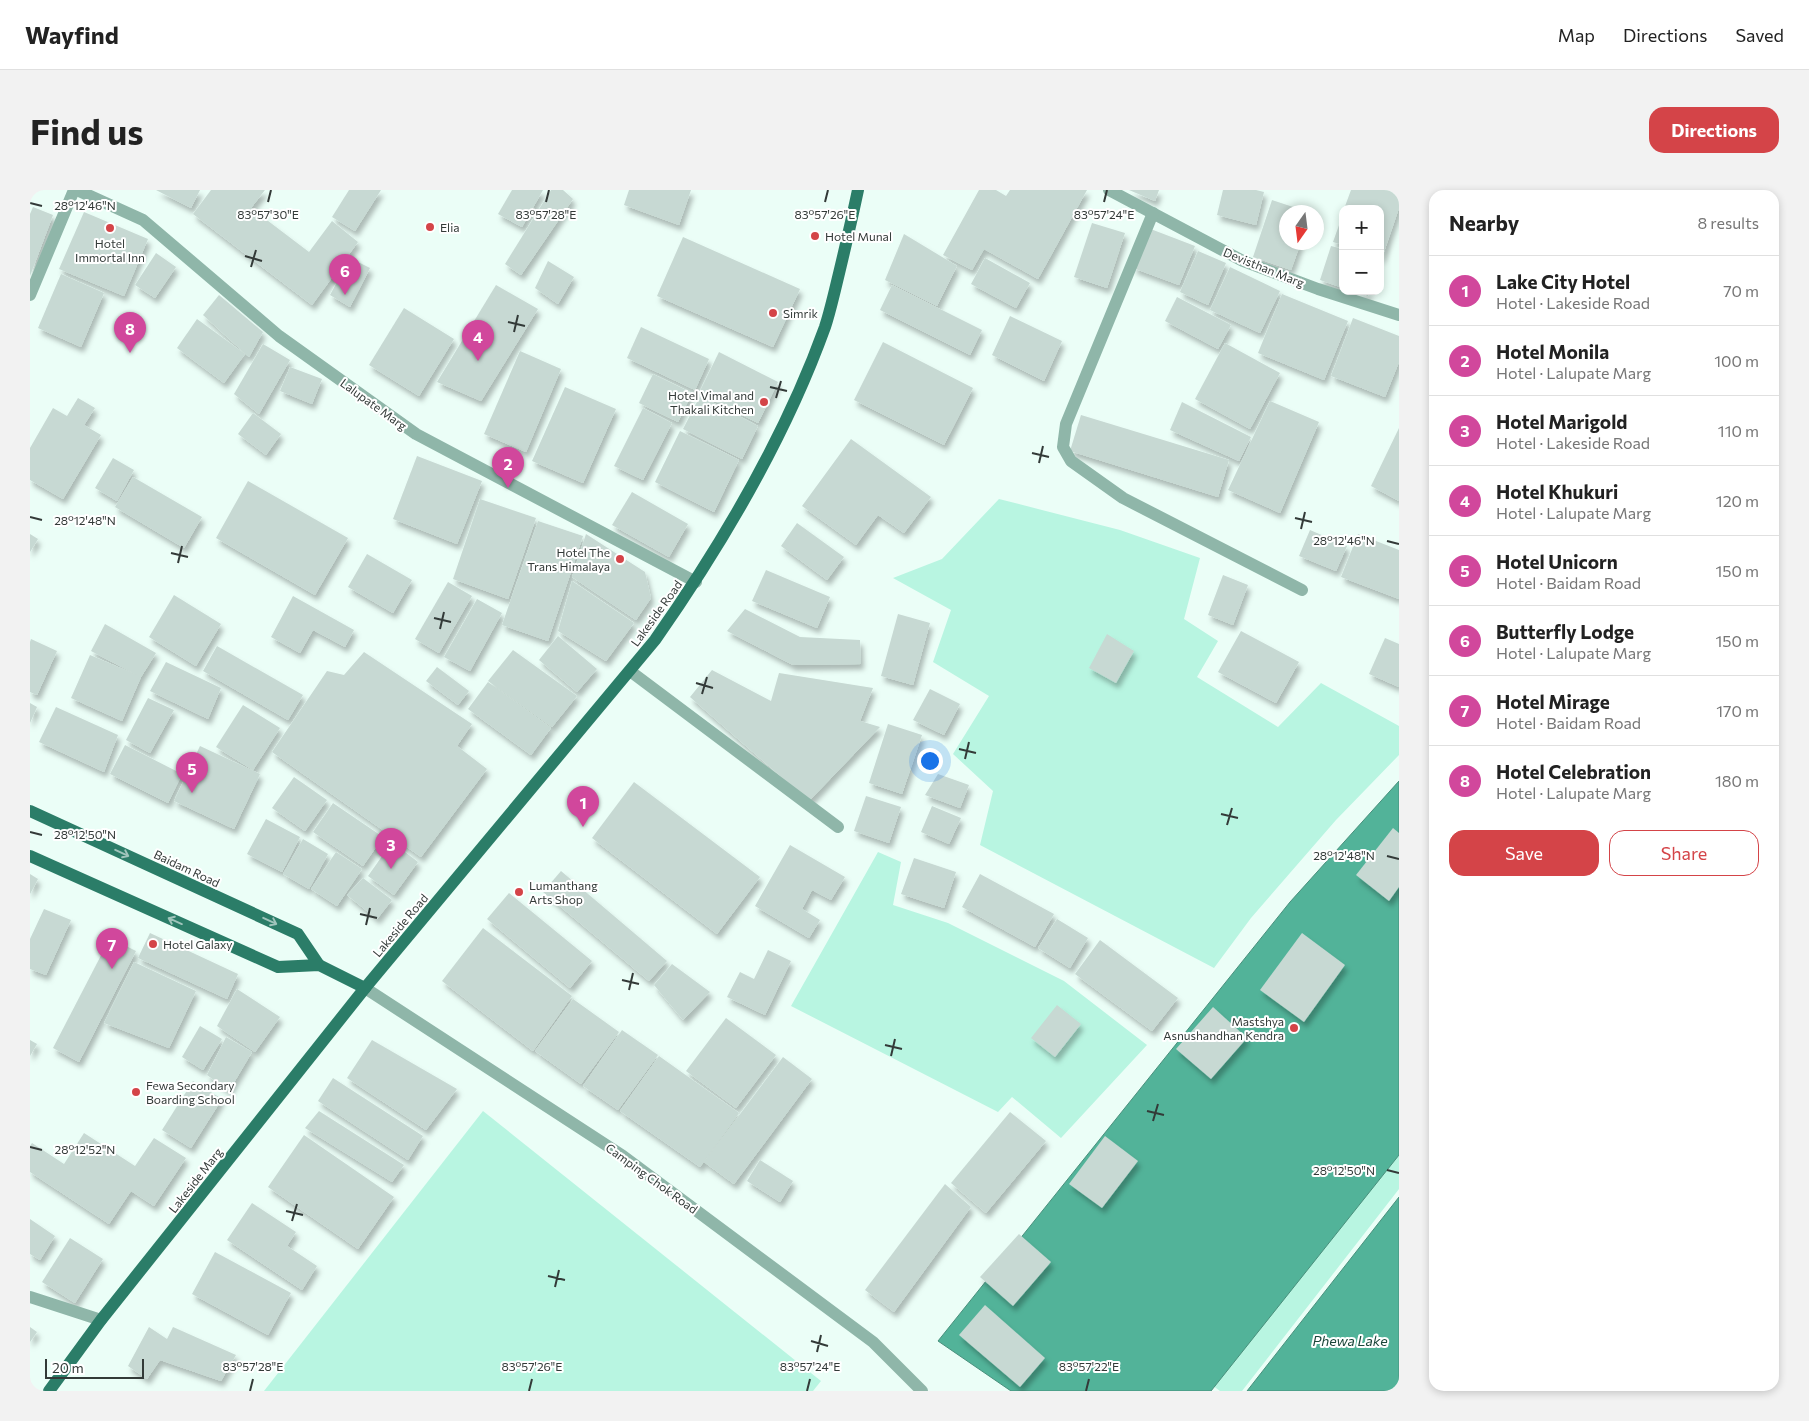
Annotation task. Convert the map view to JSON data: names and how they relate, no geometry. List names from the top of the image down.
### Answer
{
  "streets": {
    "main road": ["Lakeside Road", "Baidam Road", "Lakeside Marg"],
    "street": ["Devisthan Marg", "Lalupate Marg", "Camping Chok Road"]
  },
  "crossings": [
    ["Lalupate Marg", "Lakeside Road"],
    ["Lakeside Road", "Baidam Road"],
    ["Lakeside Road", "Camping Chok Road"],
    ["Lakeside Road", "Lakeside Marg"],
    ["Baidam Road", "Camping Chok Road"],
    ["Baidam Road", "Lakeside Marg"],
    ["Camping Chok Road", "Lakeside Marg"]
  ],
  "water": ["Phewa Lake"],
  "places": [
    "Elia",
    "Hotel Immortal Inn",
    "Hotel Munal",
    "Simrik",
    "Hotel Vimal and Thakali Kitchen",
    "Hotel The Trans Himalaya",
    "Lumanthang Arts Shop",
    "Hotel Galaxy",
    "Mastshya Asnushandhan Kendra",
    "Fewa Secondary Boarding School"
  ],
  "scale_bar": "20 m",
  "north": "bottom",
  "page": {
    "header": "Wayfind",
    "nav": ["Map", "Directions", "Saved"],
    "buttons": [
      "Directions",
      ["Save", "Share"]
    ],
    "title": "Find us",
    "heading": ["Nearby", "8 results"],
    "map_buttons": ["+", "−"],
    "pins": [
      "6",
      "8",
      "4",
      "2",
      "5",
      "1",
      "3",
      "7"
    ],
    "list": [
      {
        "mark": "1",
        "name": "Lake City Hotel",
        "note": "Hotel · Lakeside Road",
        "value": "70 m"
      },
      {
        "mark": "2",
        "name": "Hotel Monila",
        "note": "Hotel · Lalupate Marg",
        "value": "100 m"
      },
      {
        "mark": "3",
        "name": "Hotel Marigold",
        "note": "Hotel · Lakeside Road",
        "value": "110 m"
      },
      {
        "mark": "4",
        "name": "Hotel Khukuri",
        "note": "Hotel · Lalupate Marg",
        "value": "120 m"
      },
      {
        "mark": "5",
        "name": "Hotel Unicorn",
        "note": "Hotel · Baidam Road",
        "value": "150 m"
      },
      {
        "mark": "6",
        "name": "Butterfly Lodge",
        "note": "Hotel · Lalupate Marg",
        "value": "150 m"
      },
      {
        "mark": "7",
        "name": "Hotel Mirage",
        "note": "Hotel · Baidam Road",
        "value": "170 m"
      },
      {
        "mark": "8",
        "name": "Hotel Celebration",
        "note": "Hotel · Lalupate Marg",
        "value": "180 m"
      }
    ],
    "scale": "20 m"
  },
  "coordinates": [
    "28°12'46\"N",
    "83°57'30\"E",
    "83°57'28\"E",
    "83°57'26\"E",
    "83°57'24\"E",
    "28°12'48\"N",
    "28°12'50\"N",
    "28°12'52\"N",
    "83°57'22\"E"
  ]
}
